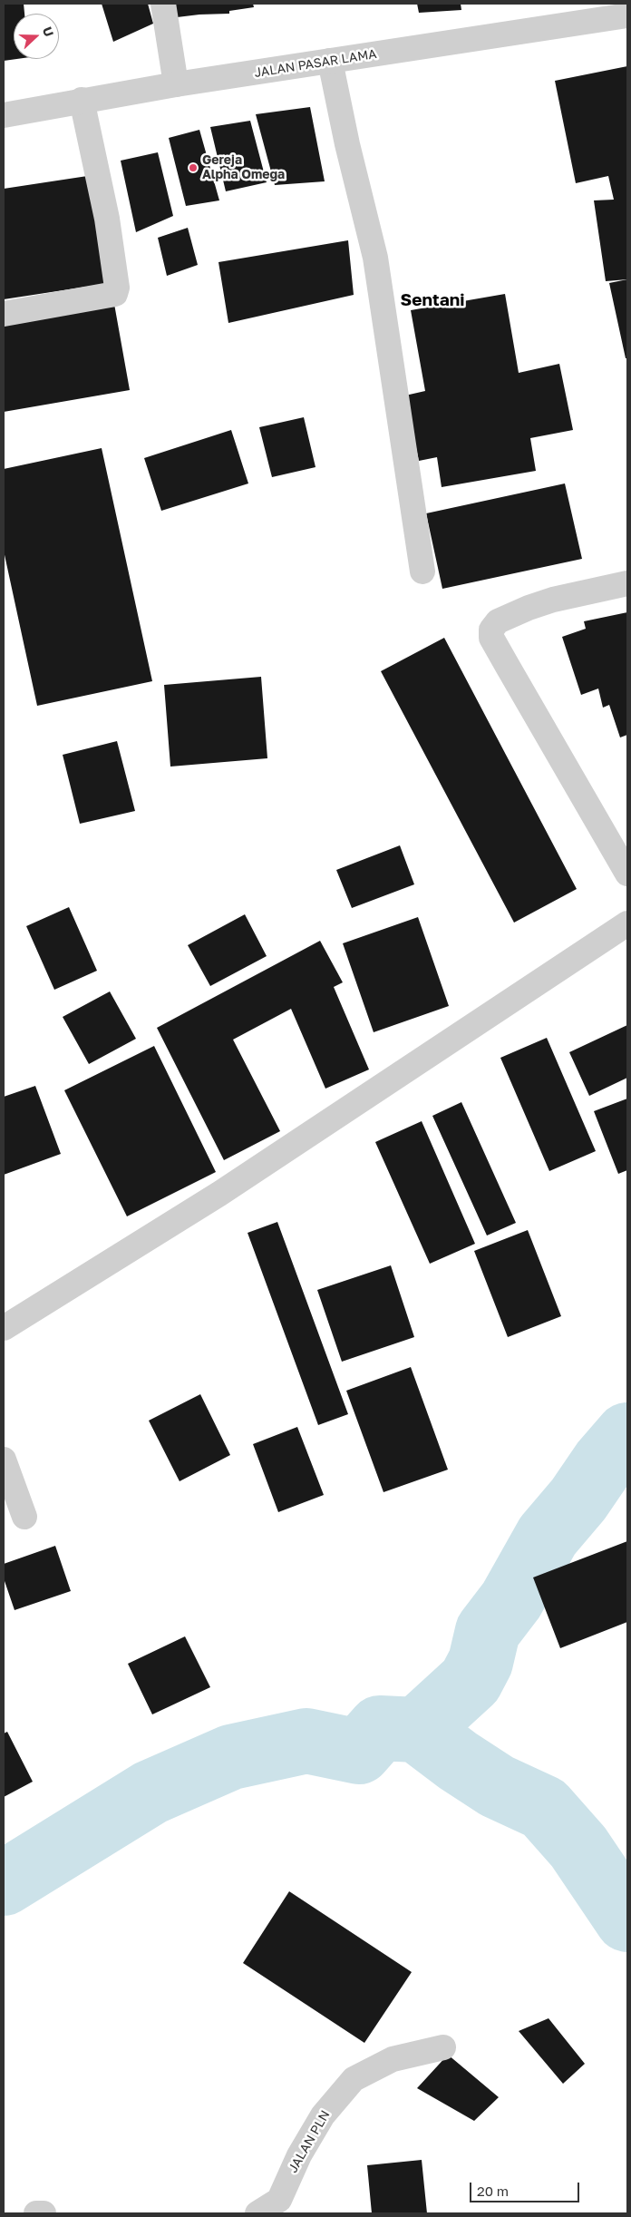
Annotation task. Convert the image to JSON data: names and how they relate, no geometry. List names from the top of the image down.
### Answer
{
  "streets": {
    "street": ["JALAN PASAR LAMA", "JALAN PLN"]
  },
  "districts": ["Sentani"],
  "places": ["Gereja Alpha Omega"],
  "scale_bar": "20 m",
  "north": "right"
}
